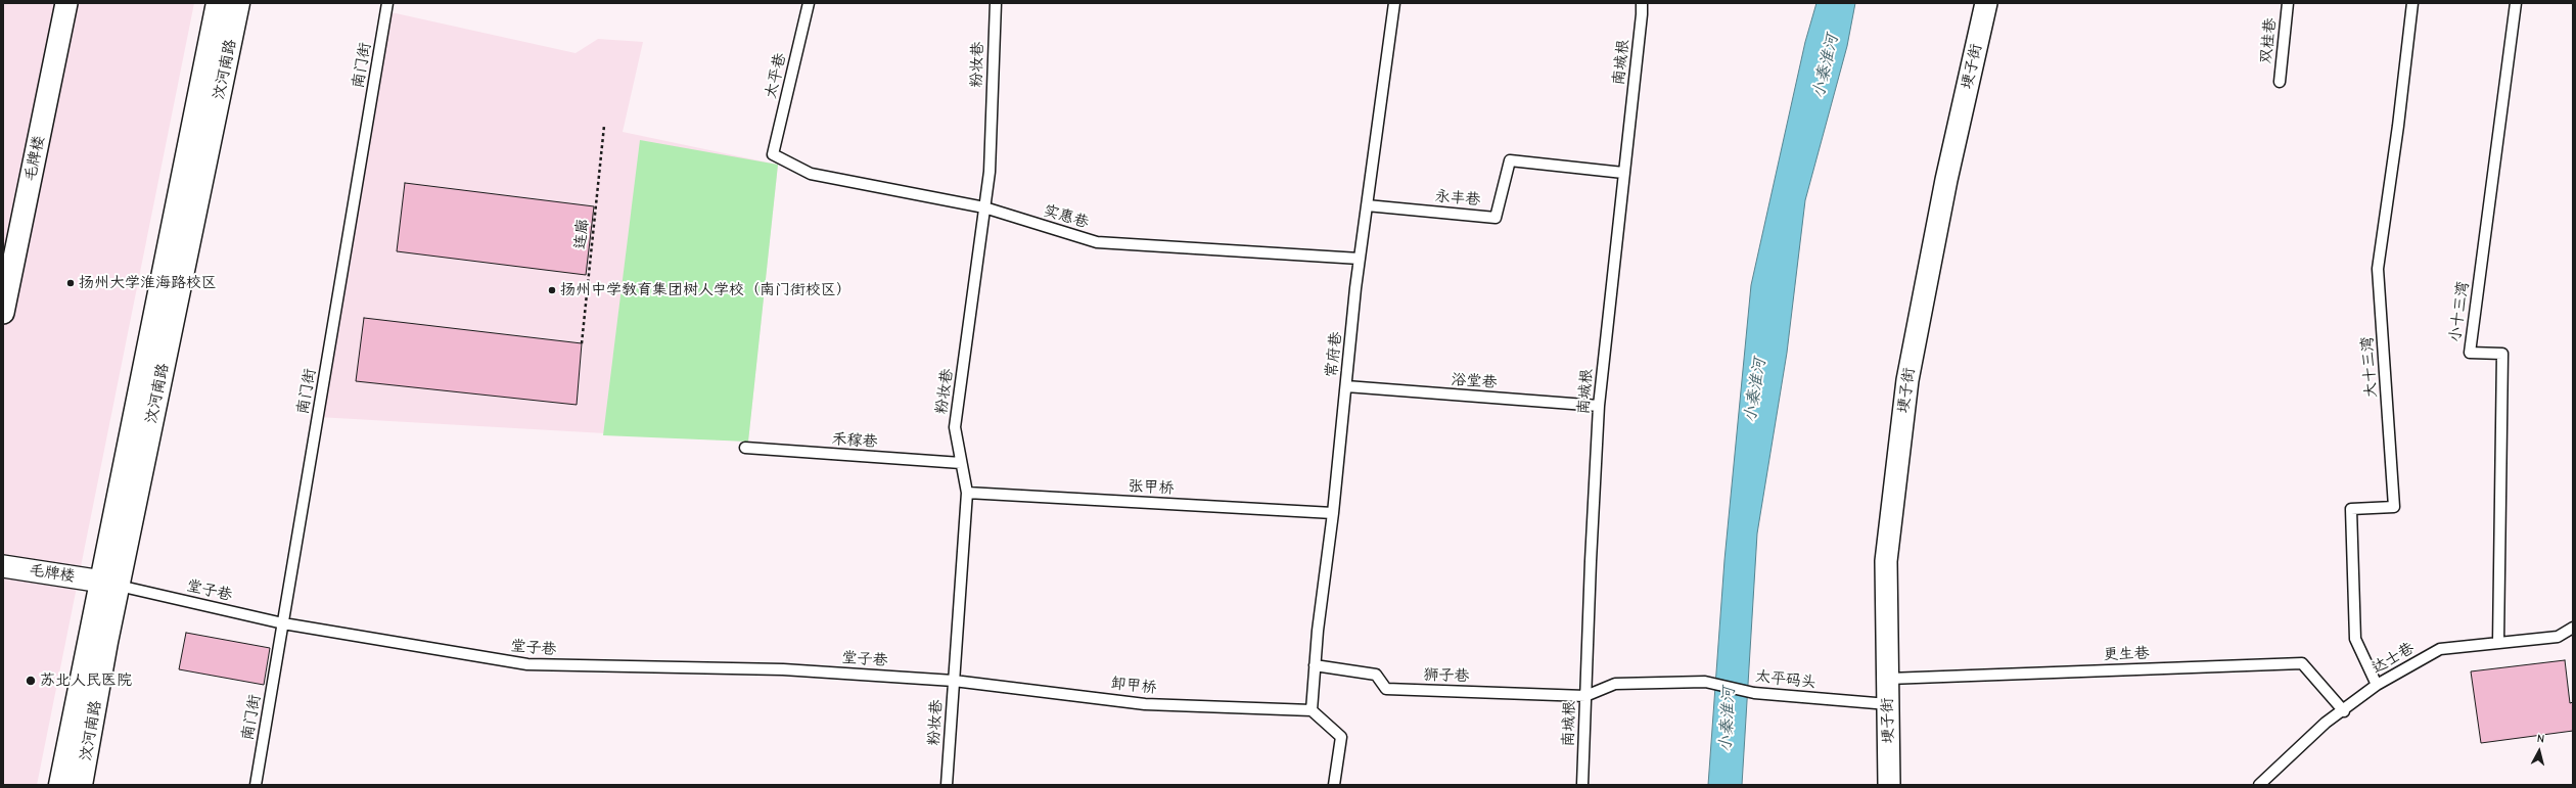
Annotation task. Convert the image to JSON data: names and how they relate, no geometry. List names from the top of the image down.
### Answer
{
  "streets": {
    "main road": ["汶河南路"],
    "street": ["埂子街", "毛牌楼"],
    "lane": [
      "双桂巷",
      "南城根",
      "粉妆巷",
      "南门街",
      "太平巷",
      "永丰巷",
      "实惠巷",
      "小十三湾",
      "常府巷",
      "大十三湾",
      "浴堂巷",
      "禾稼巷",
      "张甲桥",
      "堂子巷",
      "更生巷",
      "达士巷",
      "狮子巷",
      "太平码头",
      "卸甲桥"
    ],
    "path": ["连廊"]
  },
  "crossings": [
    ["南城根", "永丰巷"],
    ["南城根", "浴堂巷"],
    ["南城根", "狮子巷"],
    ["南城根", "太平码头"],
    ["粉妆巷", "实惠巷"],
    ["粉妆巷", "禾稼巷"],
    ["粉妆巷", "张甲桥"],
    ["粉妆巷", "堂子巷"],
    ["粉妆巷", "卸甲桥"],
    ["南门街", "堂子巷"],
    ["埂子街", "更生巷"],
    ["埂子街", "太平码头"],
    ["汶河南路", "毛牌楼"],
    ["汶河南路", "堂子巷"],
    ["太平巷", "实惠巷"],
    ["毛牌楼", "堂子巷"],
    ["永丰巷", "常府巷"],
    ["实惠巷", "常府巷"],
    ["小十三湾", "达士巷"],
    ["常府巷", "浴堂巷"],
    ["常府巷", "张甲桥"],
    ["常府巷", "狮子巷"],
    ["常府巷", "卸甲桥"],
    ["大十三湾", "达士巷"],
    ["堂子巷", "卸甲桥"],
    ["更生巷", "达士巷"],
    ["狮子巷", "太平码头"]
  ],
  "water": ["小秦淮河"],
  "places": ["扬州大学淮海路校区", "扬州中学教育集团树人学校（南门街校区）", "苏北人民医院"],
  "north": "top"
}
